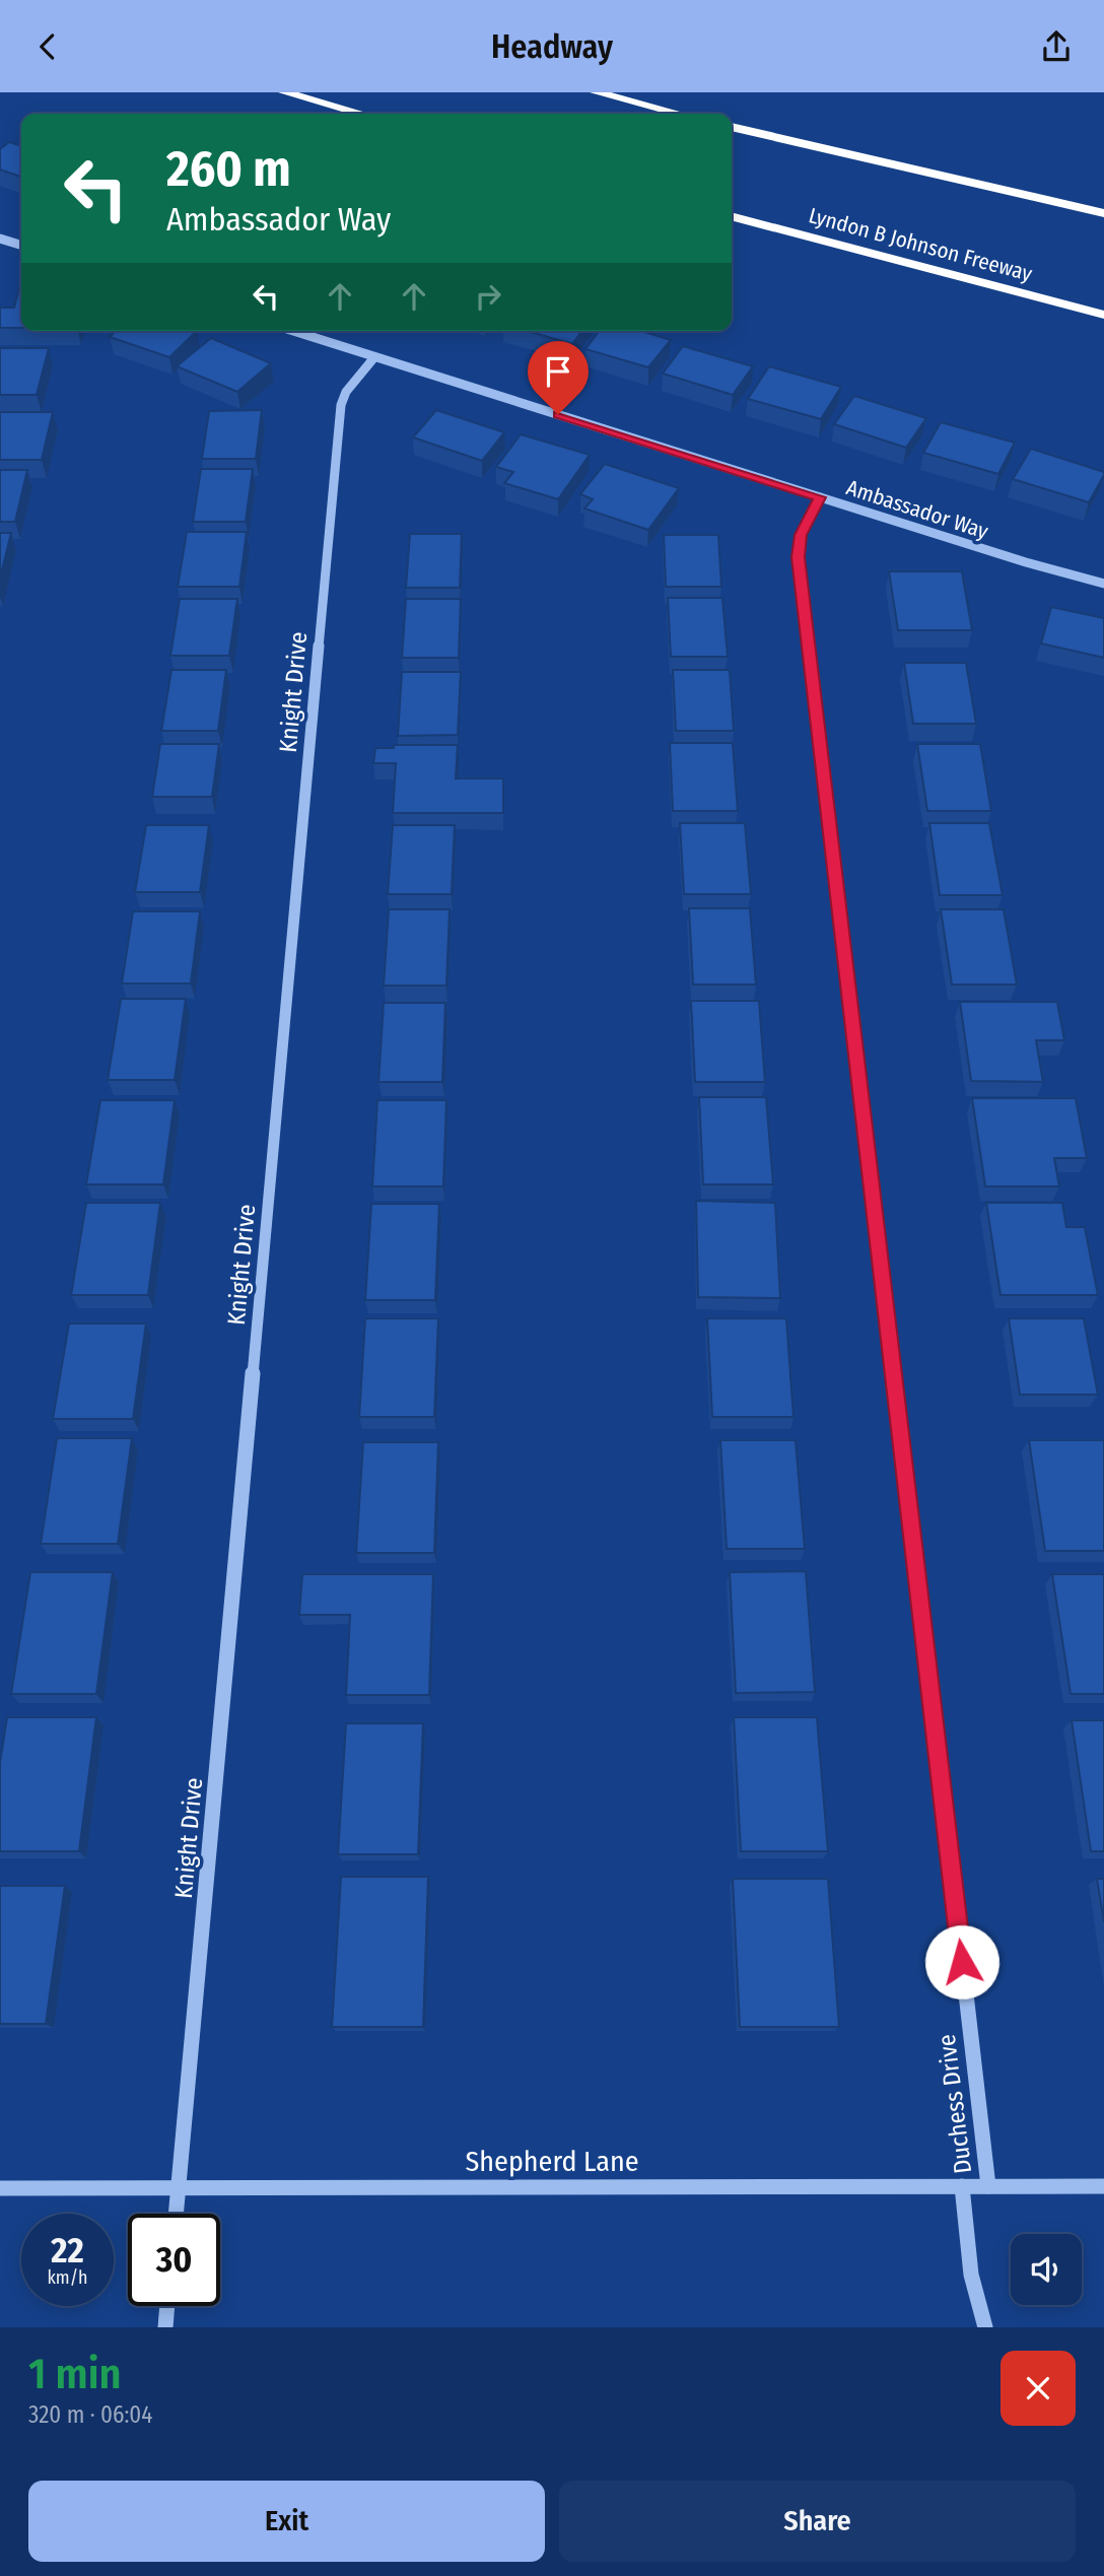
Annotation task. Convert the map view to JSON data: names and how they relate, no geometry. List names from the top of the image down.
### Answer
{
  "streets": {
    "highway": ["Lyndon B Johnson Freeway"],
    "street": [
      "Ambassador Way",
      "Knight Drive",
      "Duchess Drive",
      "Shepherd Lane"
    ]
  },
  "crossings": [
    ["Ambassador Way", "Knight Drive"],
    ["Ambassador Way", "Duchess Drive"],
    ["Knight Drive", "Shepherd Lane"],
    ["Duchess Drive", "Shepherd Lane"]
  ],
  "page": {
    "header": "Headway",
    "turn": ["260 m", "Ambassador Way"],
    "speed": "22 km/h",
    "limit": "30",
    "heading": ["1 min", "320 m · 06:04"],
    "buttons": ["Exit", "Share"]
  }
}
